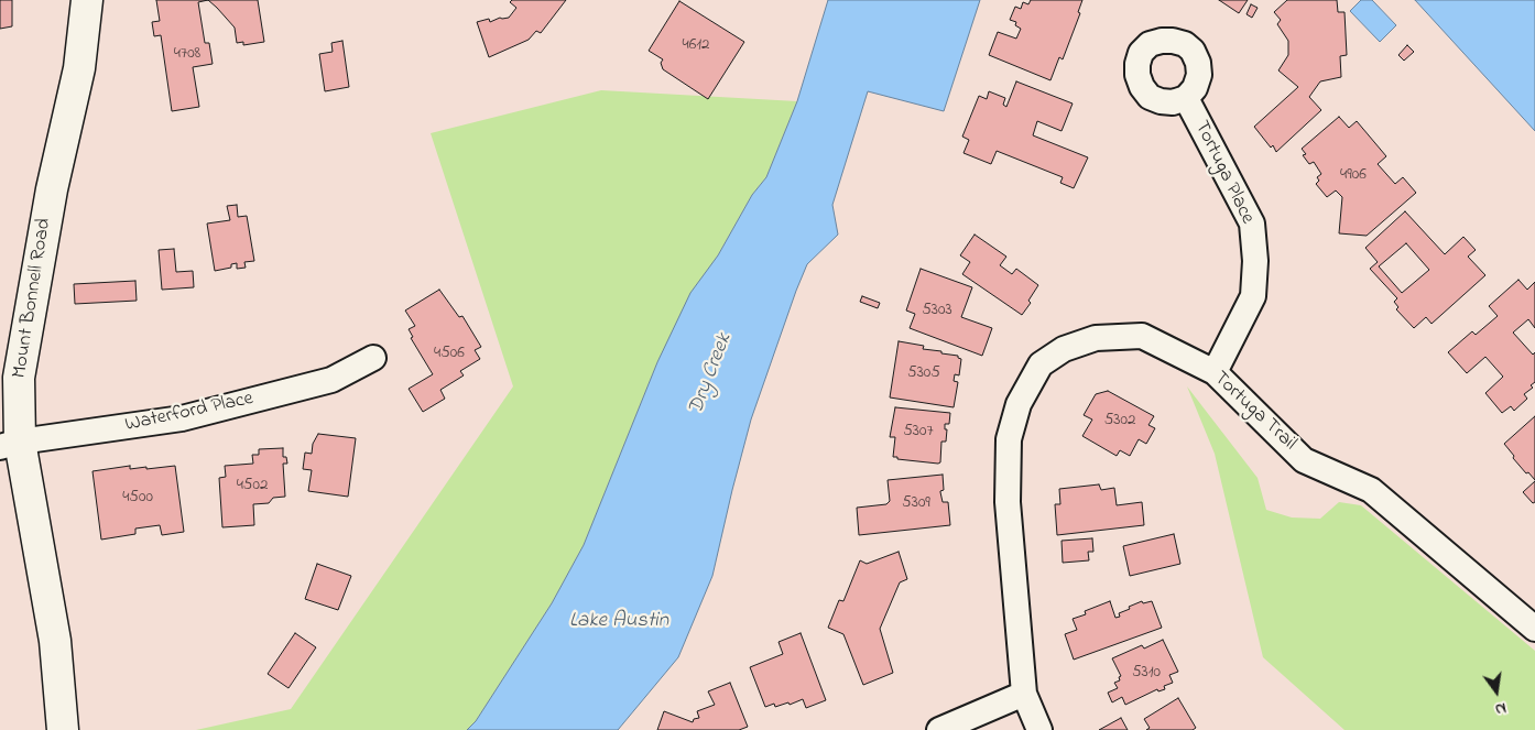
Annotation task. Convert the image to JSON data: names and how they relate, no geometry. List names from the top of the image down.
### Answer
{
  "streets": {
    "street": [
      "Tortuga Place",
      "Mount Bonnell Road",
      "Tortuga Trail",
      "Waterford Place"
    ]
  },
  "crossings": [
    ["Tortuga Place", "Tortuga Trail"],
    ["Mount Bonnell Road", "Waterford Place"]
  ],
  "water": ["Dry Creek", "Lake Austin"],
  "house_numbers": [
    "4612",
    "4708",
    "4906",
    "5303",
    "4506",
    "5305",
    "5302",
    "5307",
    "4502",
    "4500",
    "5309",
    "5310"
  ],
  "north": "bottom"
}
